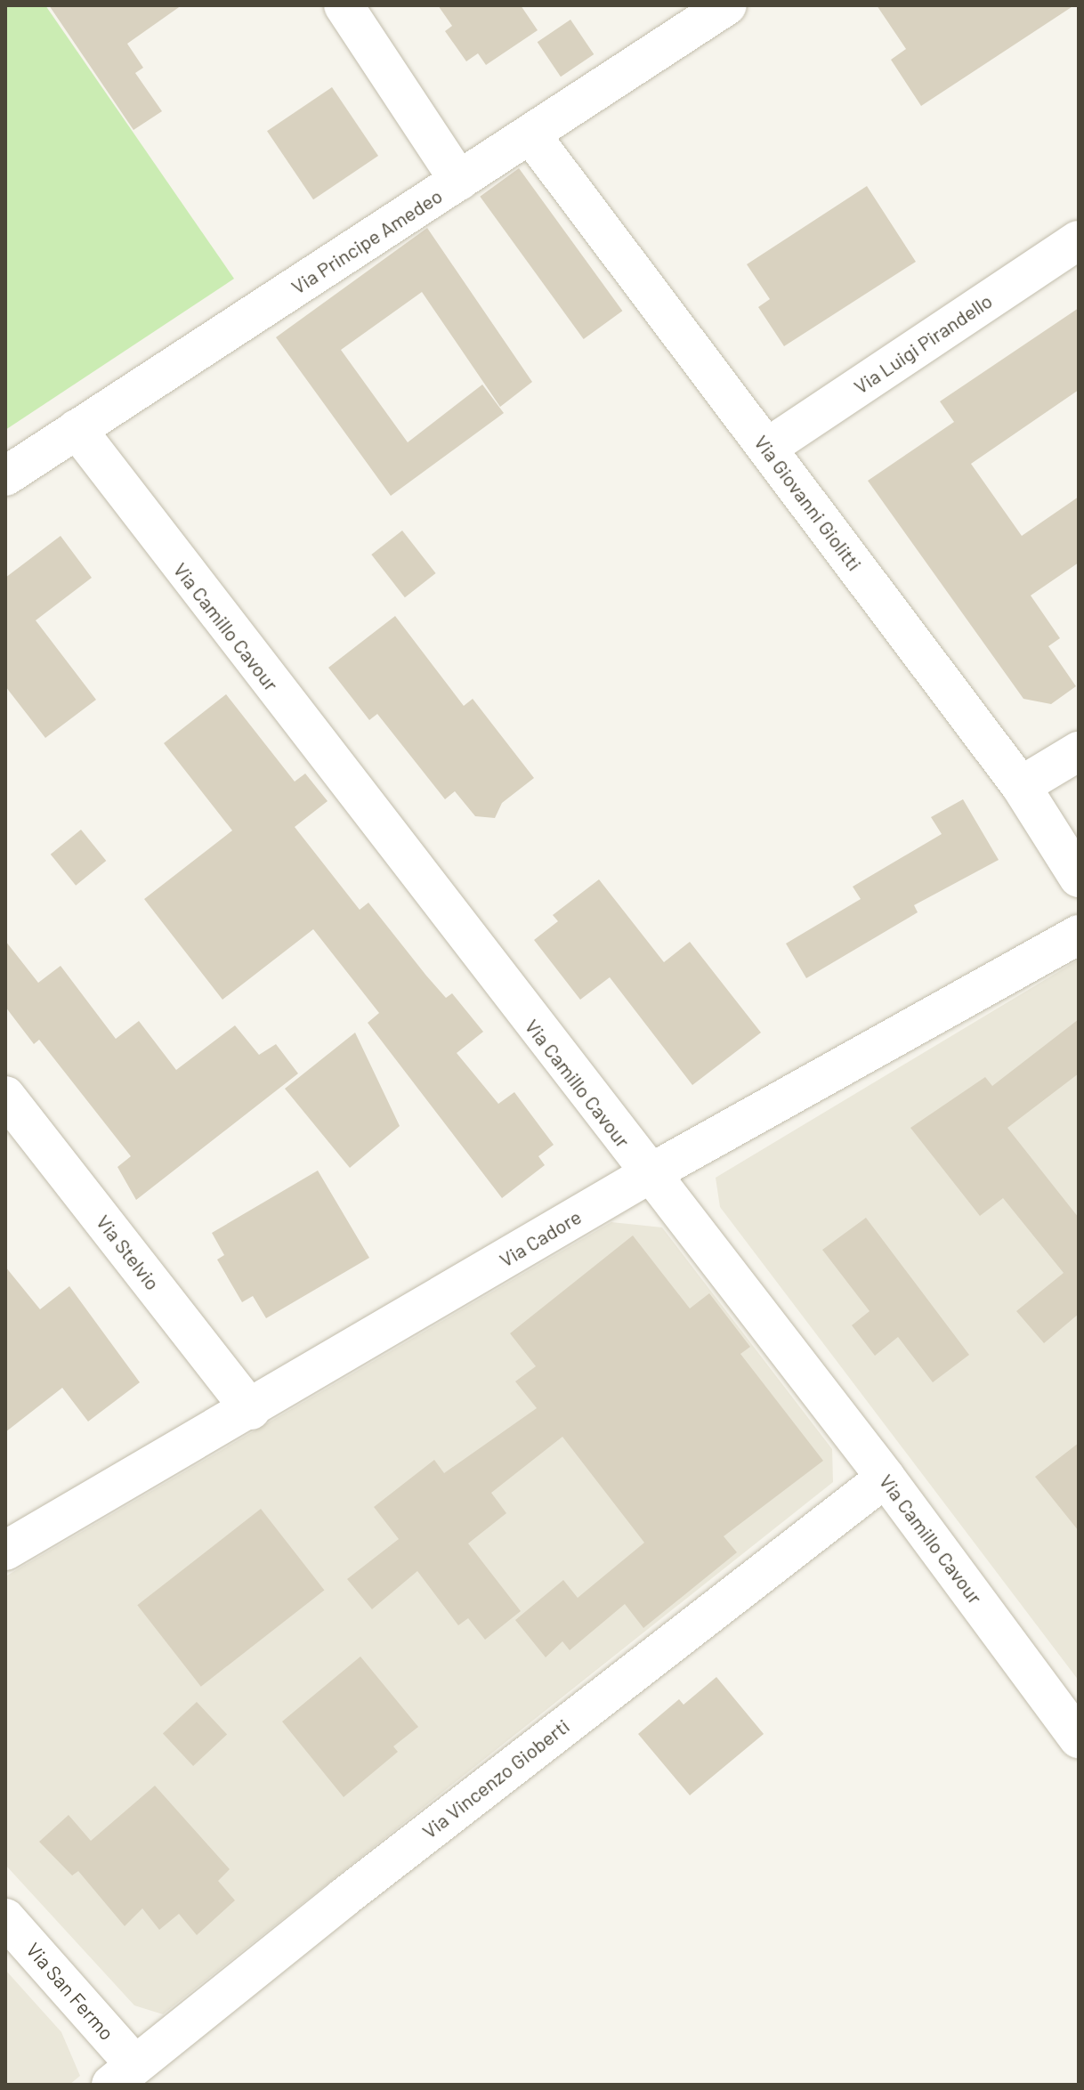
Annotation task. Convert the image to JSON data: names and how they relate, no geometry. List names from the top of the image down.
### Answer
{
  "streets": {
    "street": [
      "Via Principe Amedeo",
      "Via Luigi Pirandello",
      "Via Giovanni Giolitti",
      "Via Camillo Cavour",
      "Via Cadore",
      "Via Stelvio",
      "Via Vincenzo Gioberti",
      "Via San Fermo"
    ]
  },
  "crossings": [
    ["Via Principe Amedeo", "Via Giovanni Giolitti"],
    ["Via Principe Amedeo", "Via Camillo Cavour"],
    ["Via Luigi Pirandello", "Via Giovanni Giolitti"],
    ["Via Camillo Cavour", "Via Cadore"],
    ["Via Camillo Cavour", "Via Vincenzo Gioberti"],
    ["Via Cadore", "Via Stelvio"],
    ["Via Vincenzo Gioberti", "Via San Fermo"]
  ]
}
